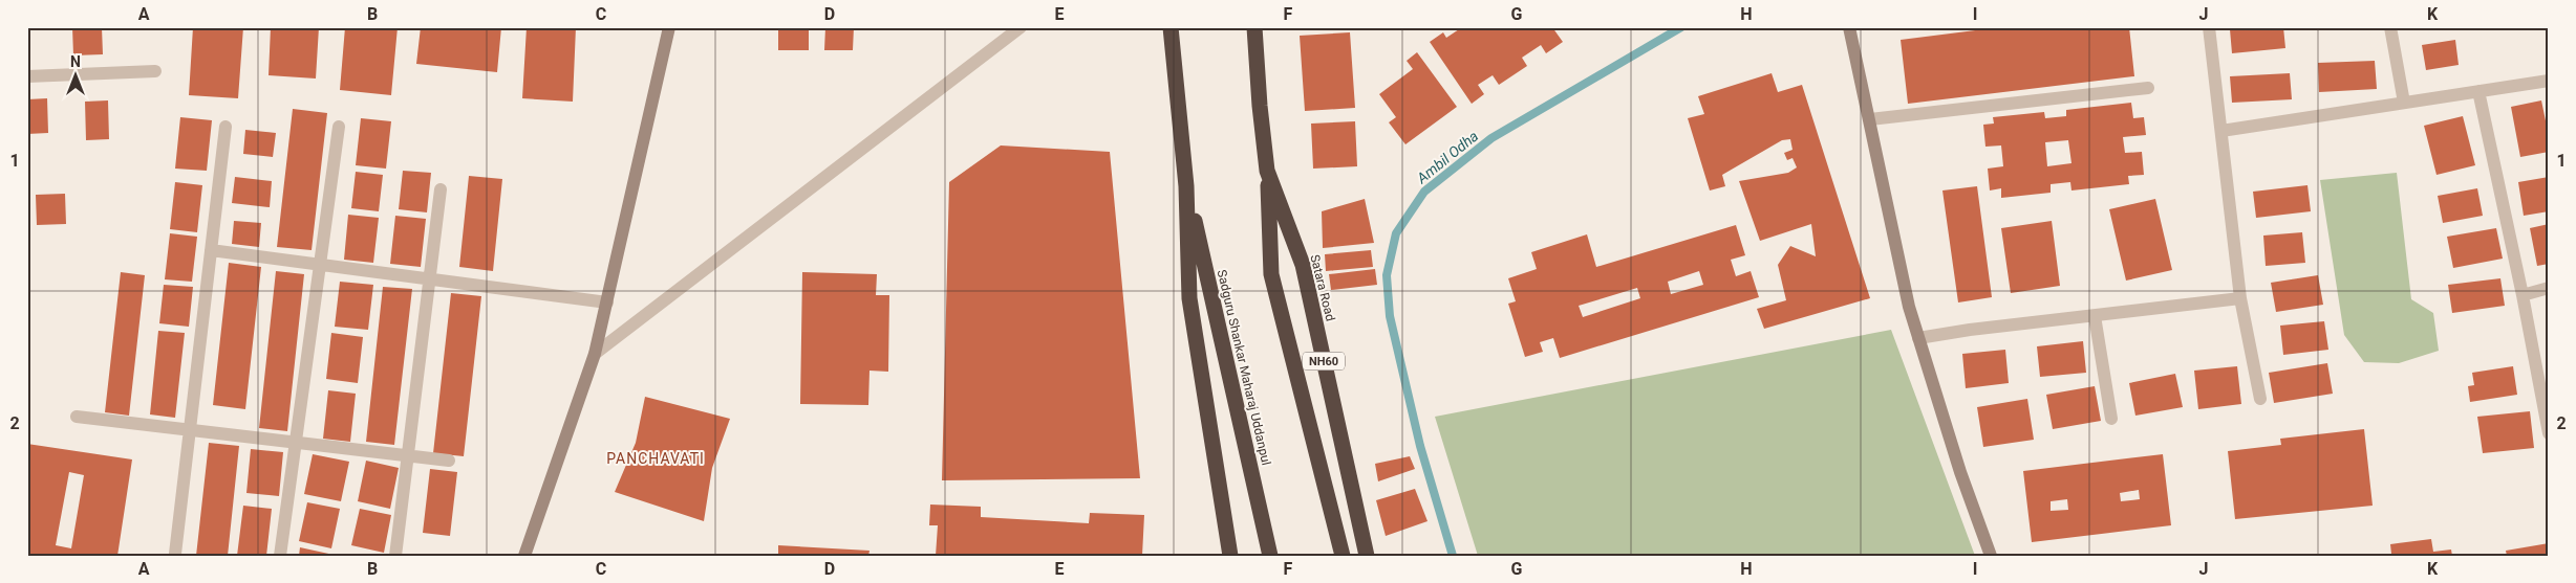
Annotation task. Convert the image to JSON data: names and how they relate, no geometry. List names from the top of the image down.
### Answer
{
  "streets": {
    "highway": ["Satara Road", "NH60", "Sadguru Shankar Maharaj Uddanpul"]
  },
  "districts": ["PANCHAVATI"],
  "water": ["Ambil Odha"],
  "north": "top",
  "grid": {
    "columns": [
      "A",
      "B",
      "C",
      "D",
      "E",
      "F",
      "G",
      "H",
      "I",
      "J",
      "K"
    ],
    "rows": ["1", "2"]
  }
}
